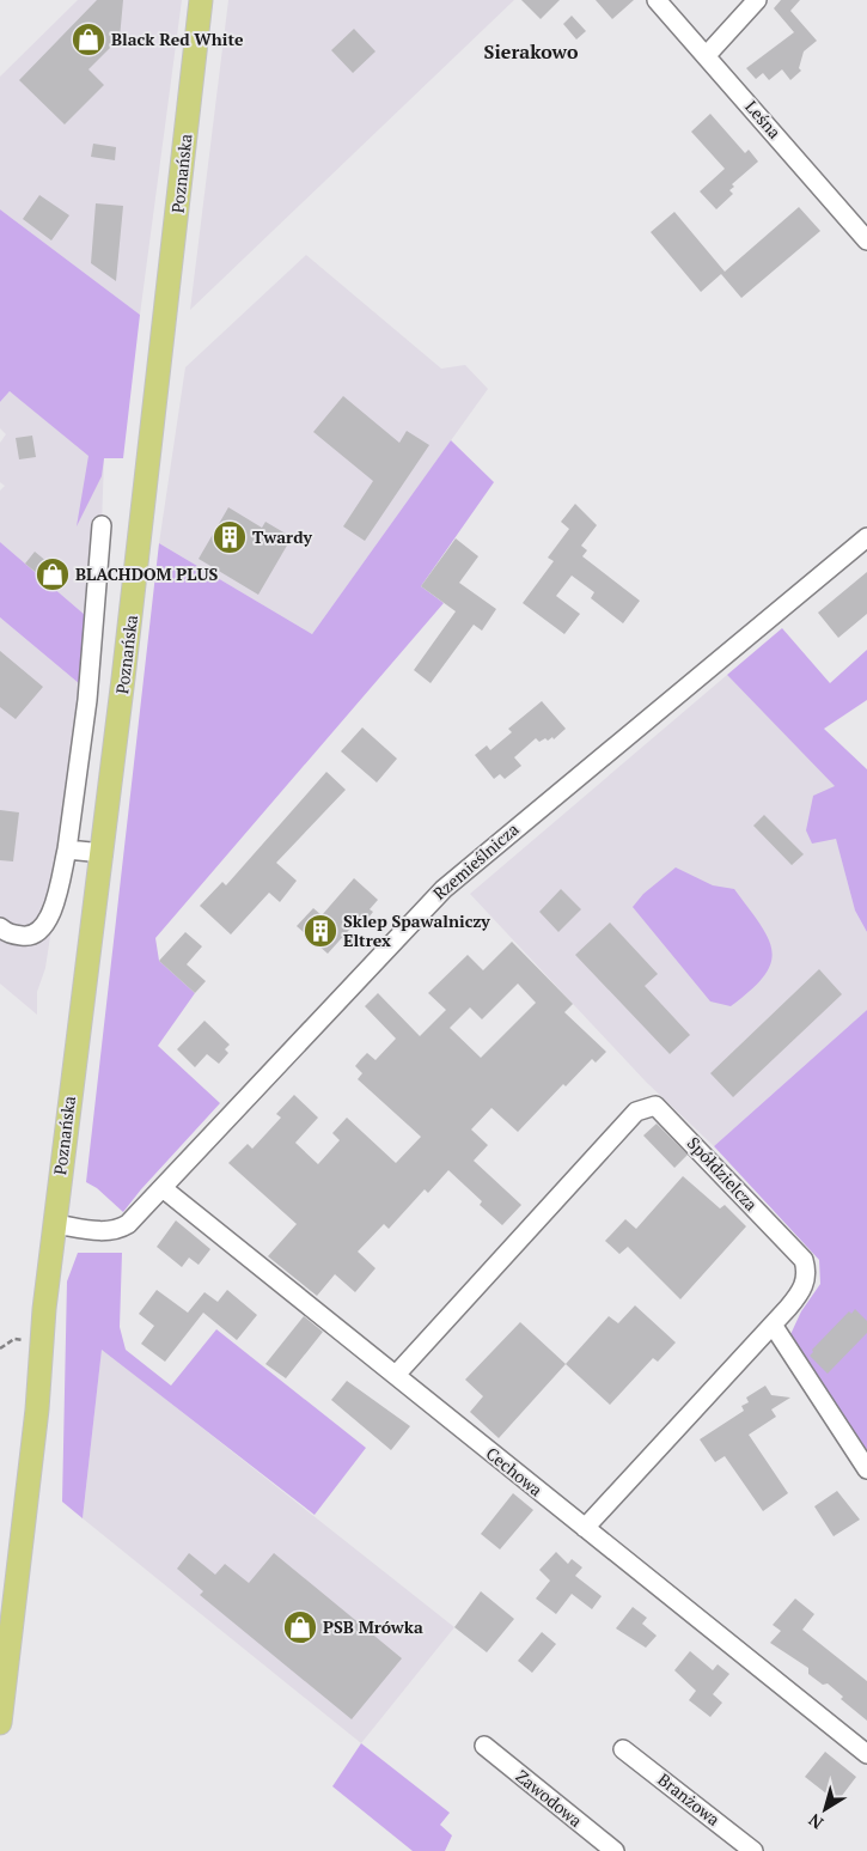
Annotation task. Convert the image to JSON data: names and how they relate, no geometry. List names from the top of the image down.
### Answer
{
  "streets": {
    "main road": ["Poznańska"],
    "street": [
      "Leśna",
      "Rzemieślnicza",
      "Spółdzielcza",
      "Cechowa",
      "Zawodowa",
      "Branżowa"
    ]
  },
  "crossings": [
    ["Poznańska", "Rzemieślnicza"],
    ["Rzemieślnicza", "Cechowa"],
    ["Spółdzielcza", "Cechowa"]
  ],
  "districts": ["Sierakowo"],
  "places": {
    "shop": ["Black Red White", "BLACHDOM PLUS", "PSB Mrówka"],
    "building": ["Twardy", "Sklep Spawalniczy Eltrex"]
  },
  "north": "bottom left"
}
